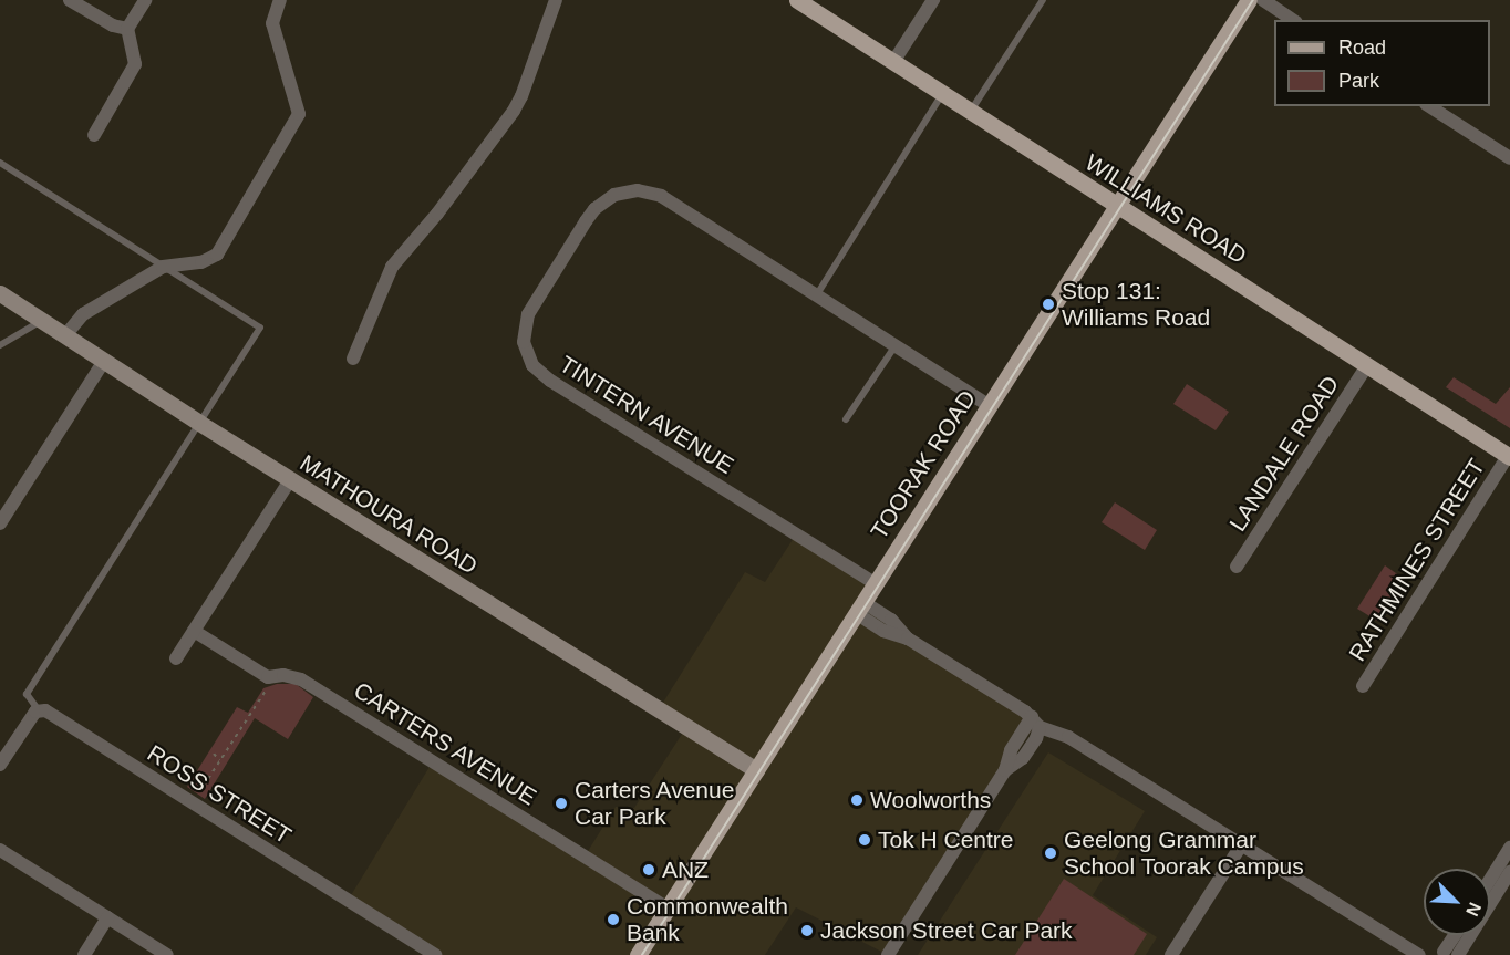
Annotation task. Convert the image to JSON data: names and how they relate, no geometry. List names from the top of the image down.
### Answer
{
  "streets": {
    "main road": ["WILLIAMS ROAD", "TOORAK ROAD"],
    "street": [
      "TINTERN AVENUE",
      "LANDALE ROAD",
      "MATHOURA ROAD",
      "RATHMINES STREET",
      "CARTERS AVENUE",
      "ROSS STREET"
    ]
  },
  "crossings": [
    ["WILLIAMS ROAD", "LANDALE ROAD"],
    ["WILLIAMS ROAD", "TOORAK ROAD"],
    ["WILLIAMS ROAD", "RATHMINES STREET"],
    ["TINTERN AVENUE", "TOORAK ROAD"],
    ["TOORAK ROAD", "MATHOURA ROAD"],
    ["TOORAK ROAD", "CARTERS AVENUE"]
  ],
  "places": [
    "Stop 131: Williams Road",
    "Woolworths",
    "Carters Avenue Car Park",
    "Tok H Centre",
    "Geelong Grammar School Toorak Campus",
    "ANZ",
    "Commonwealth Bank",
    "Jackson Street Car Park"
  ],
  "legend": ["Road", "Park"],
  "north": "bottom right"
}
